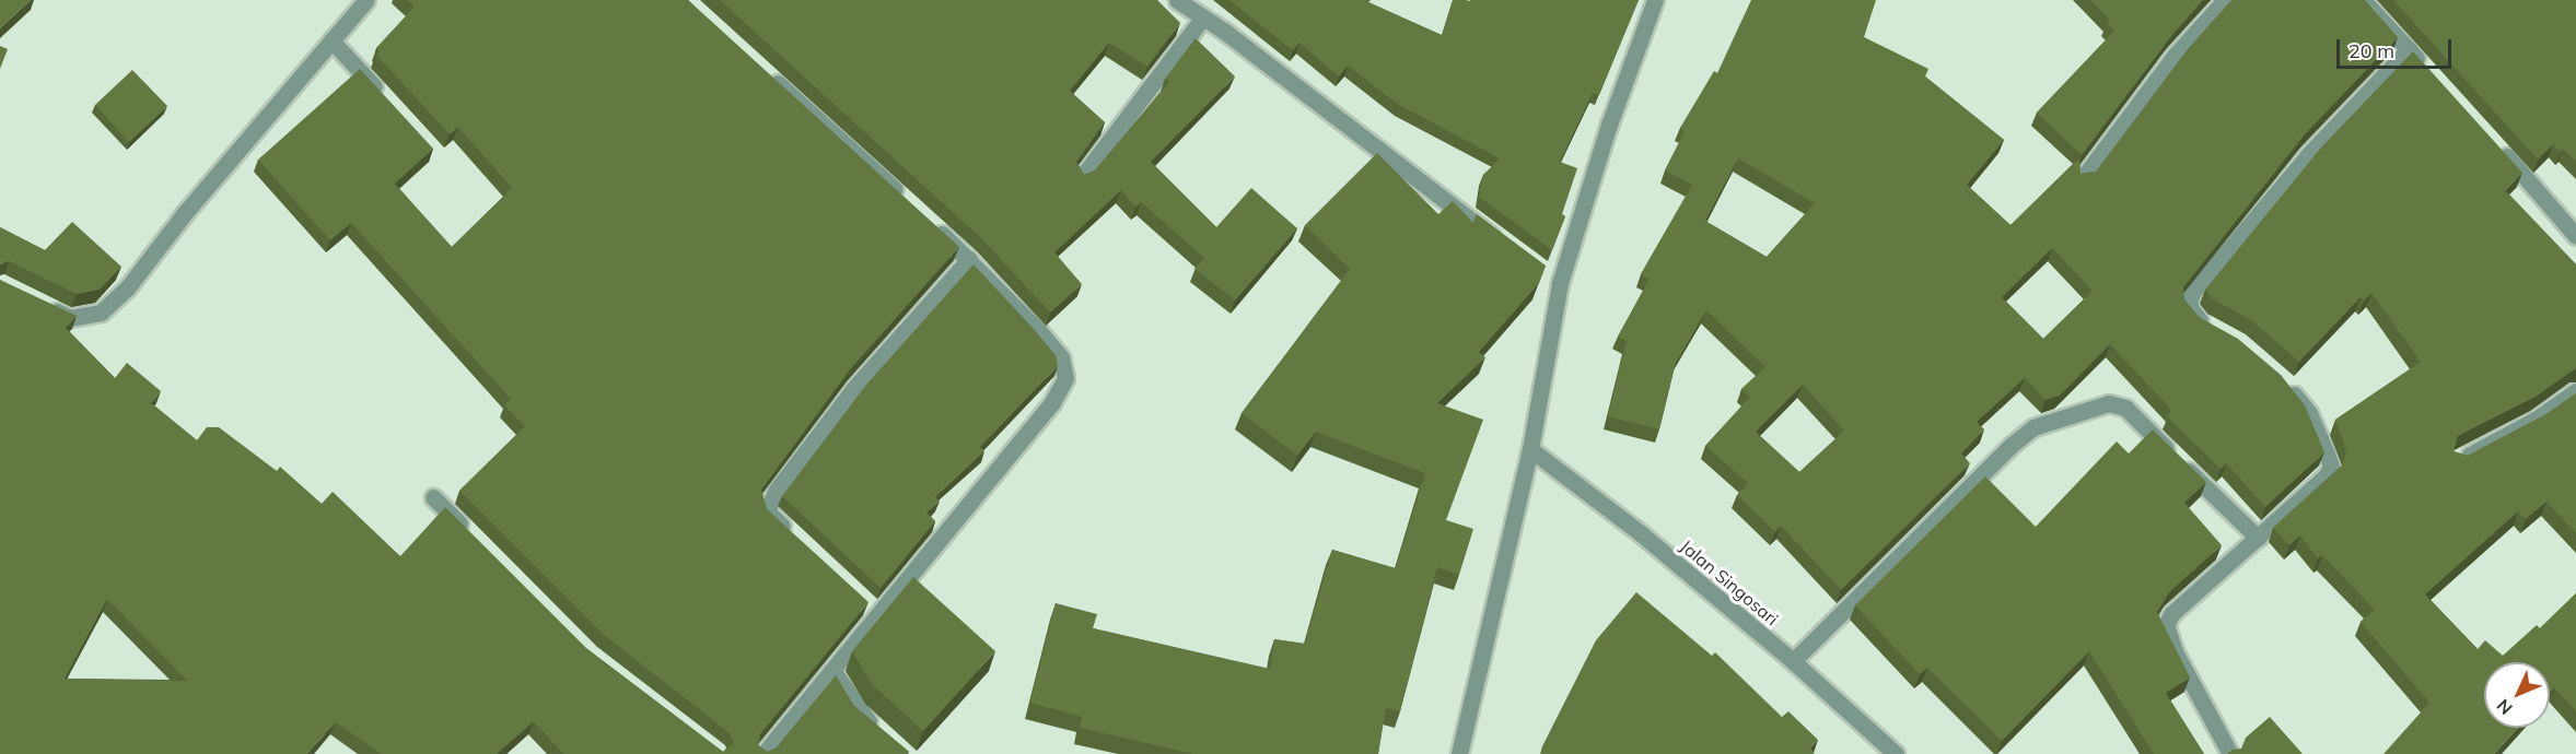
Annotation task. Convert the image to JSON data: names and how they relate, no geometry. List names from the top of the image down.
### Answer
{
  "streets": {
    "street": ["Jalan Singosari"]
  },
  "scale_bar": "20 m",
  "north": "bottom left"
}
